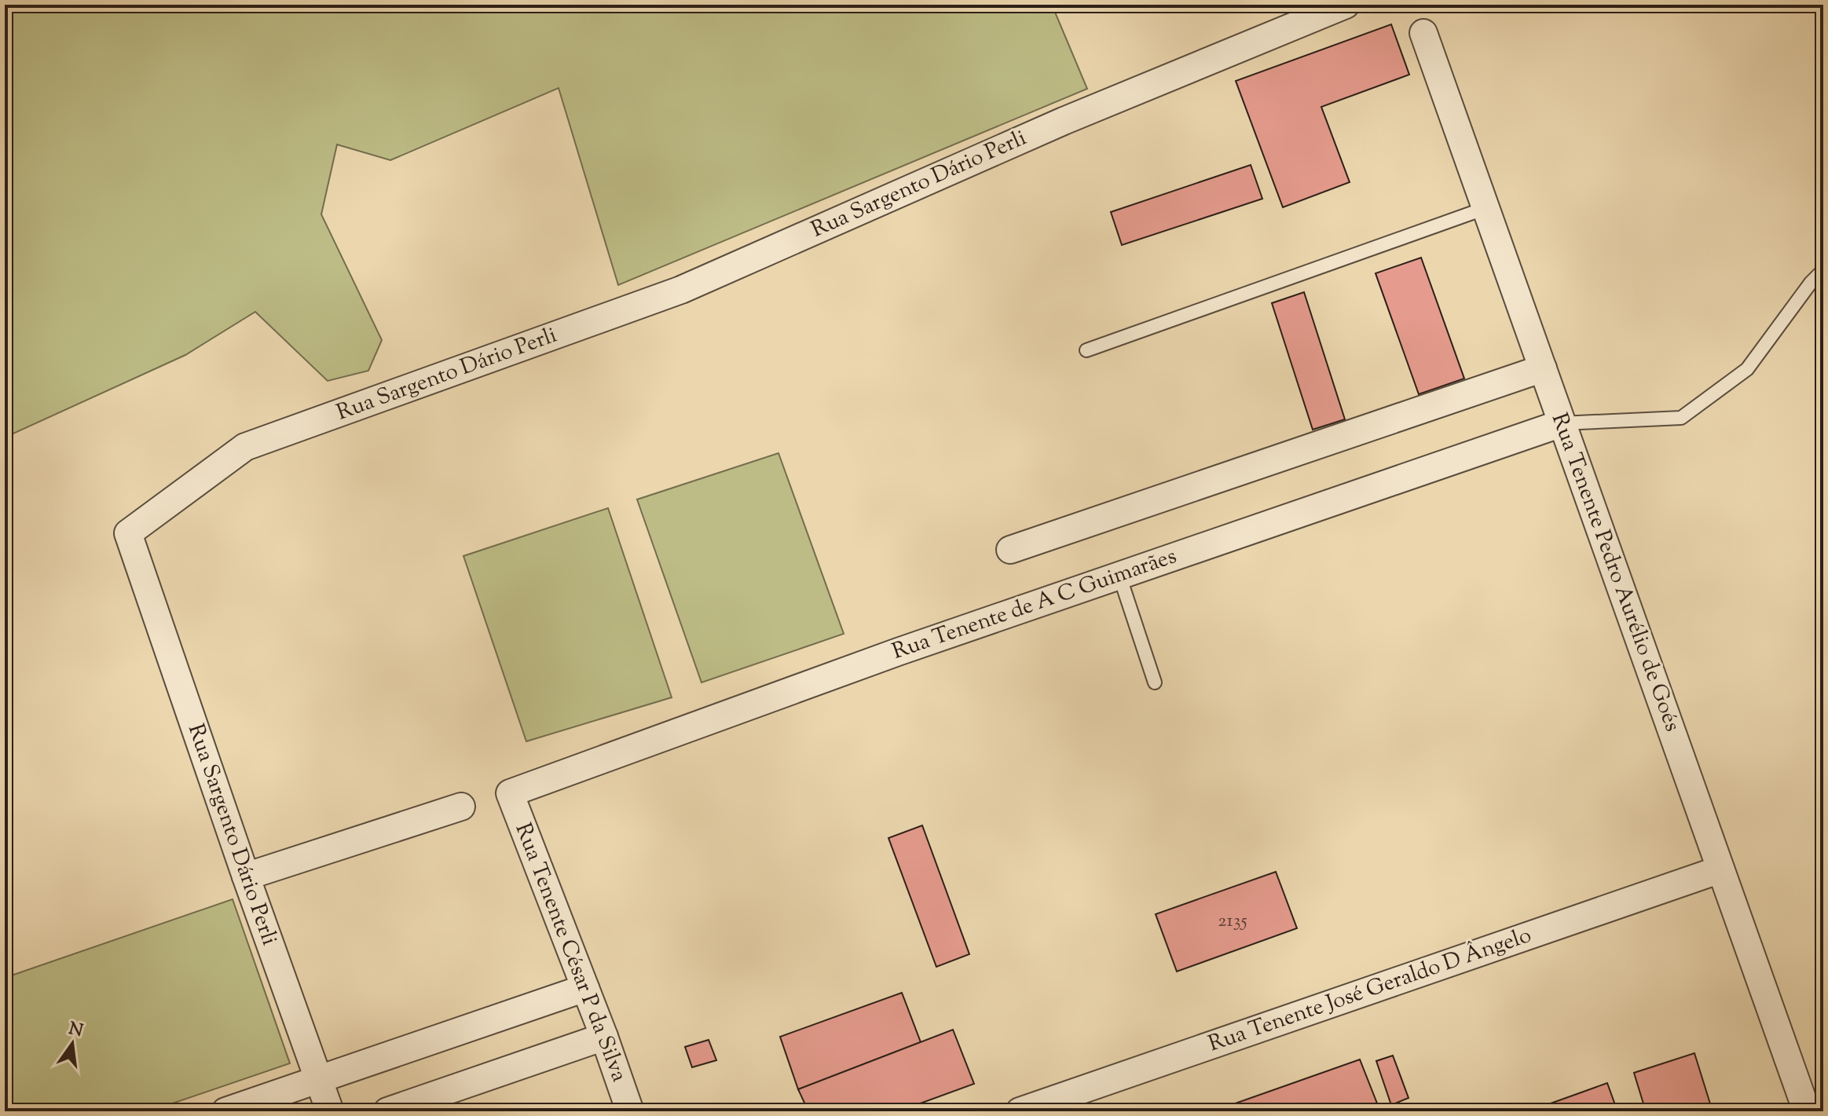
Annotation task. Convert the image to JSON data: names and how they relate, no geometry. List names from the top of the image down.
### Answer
{
  "streets": {
    "street": [
      "Rua Sargento Dário Perli",
      "Rua Tenente Pedro Aurélio de Goés",
      "Rua Tenente de A C Guimarães",
      "Rua Tenente César P da Silva",
      "Rua Tenente José Geraldo D Ângelo"
    ]
  },
  "crossings": [
    ["Rua Tenente Pedro Aurélio de Goés", "Rua Tenente de A C Guimarães"],
    ["Rua Tenente Pedro Aurélio de Goés", "Rua Tenente José Geraldo D Ângelo"],
    ["Rua Tenente de A C Guimarães", "Rua Tenente César P da Silva"]
  ],
  "house_numbers": ["2135"],
  "north": "top"
}
